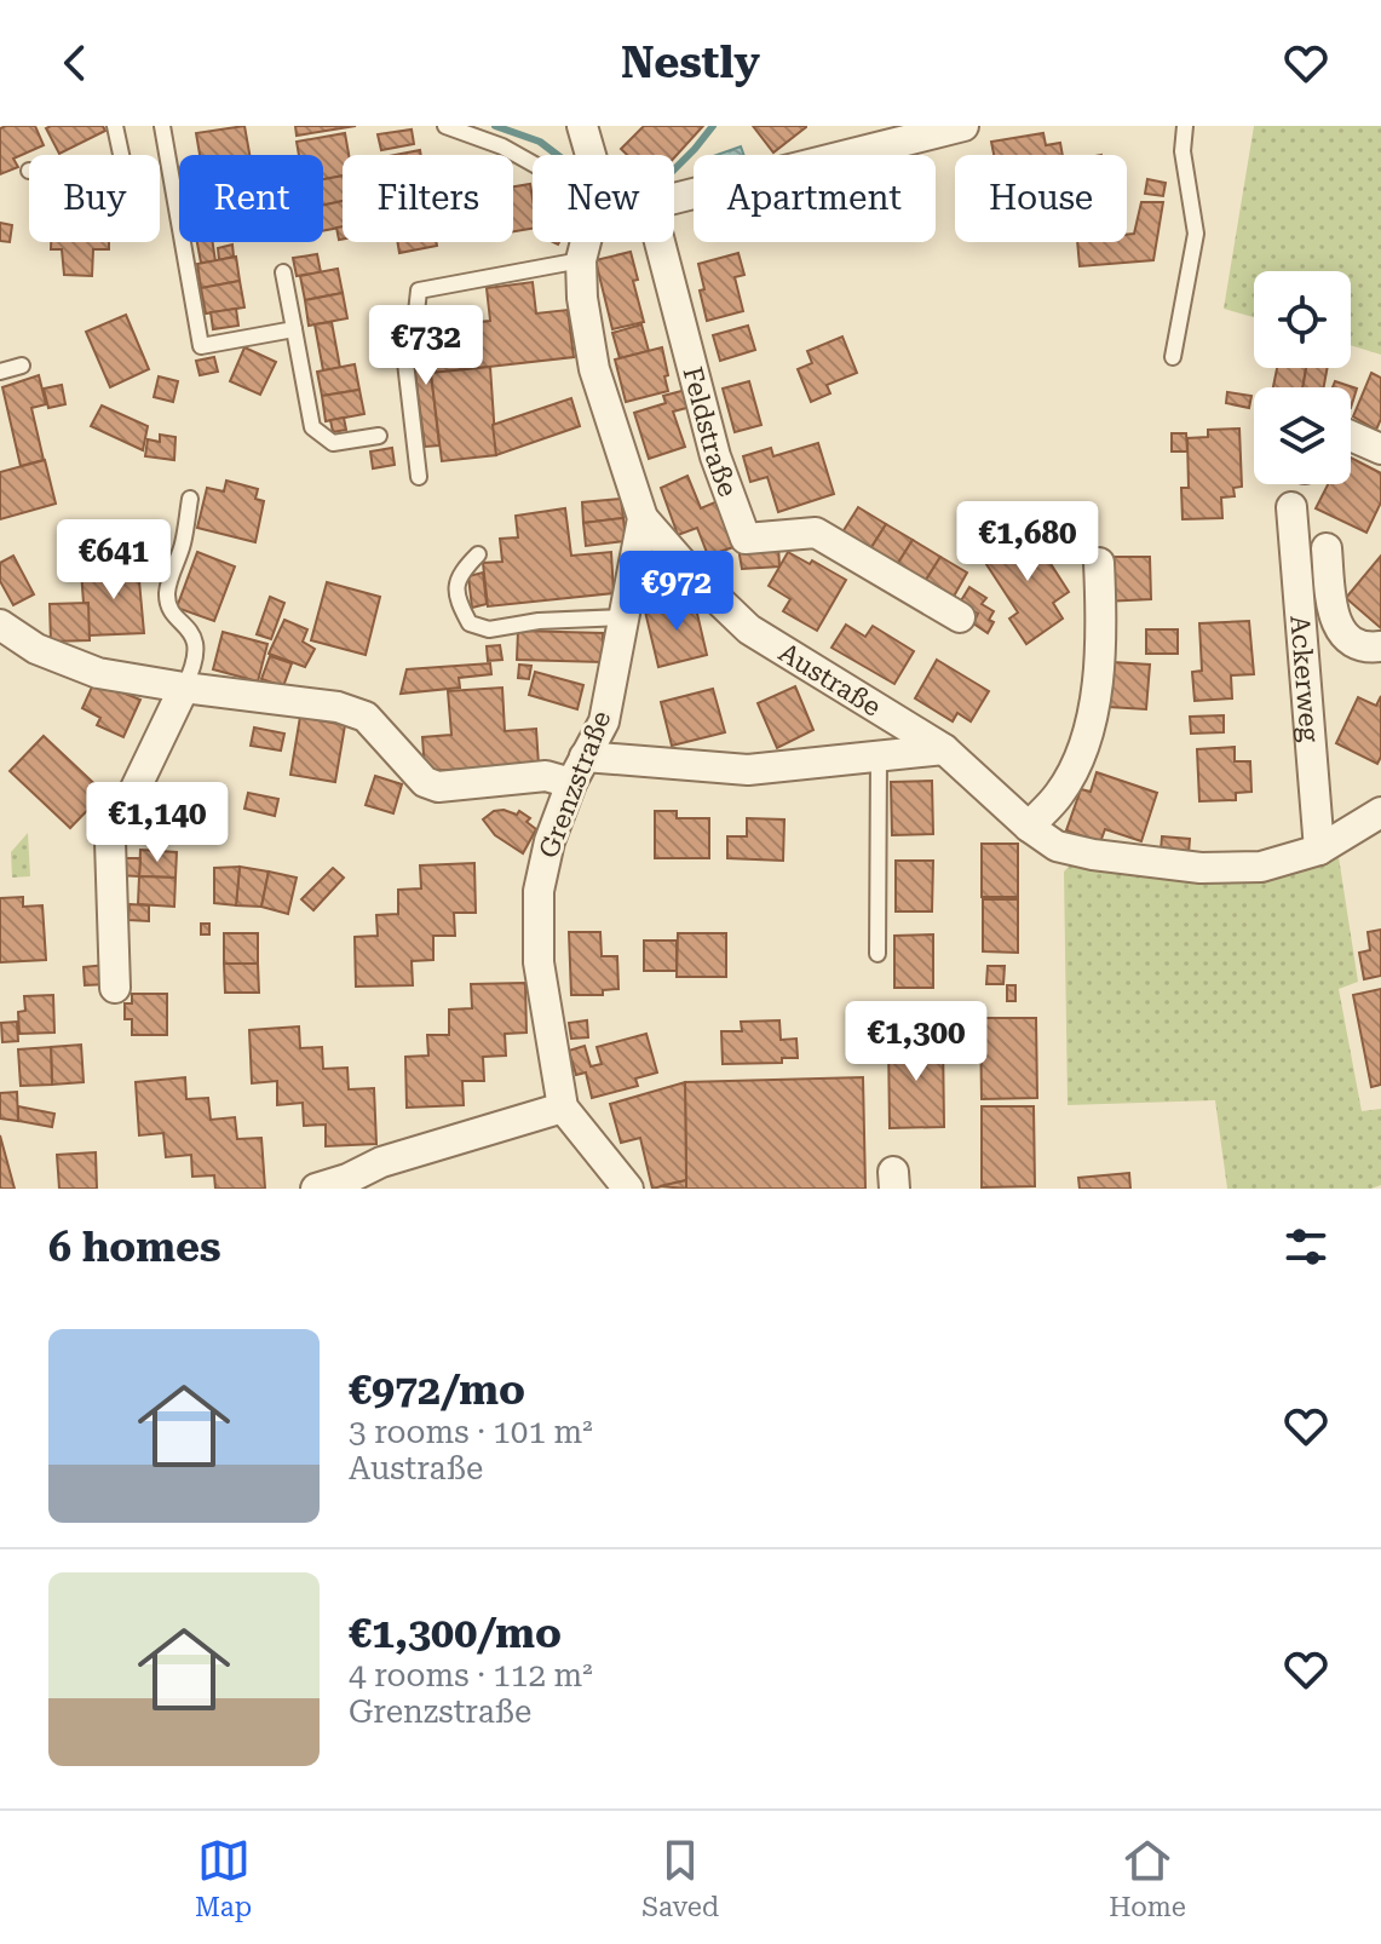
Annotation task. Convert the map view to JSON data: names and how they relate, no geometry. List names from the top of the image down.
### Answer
{
  "streets": {
    "street": [
      "Feldstraße",
      "Austraße",
      "Ackerweg",
      "Grenzstraße"
    ]
  },
  "crossings": [
    ["Austraße", "Ackerweg"],
    ["Austraße", "Grenzstraße"]
  ],
  "page": {
    "header": "Nestly",
    "chip": [
      "Buy",
      "Rent",
      "Filters",
      "New",
      "Apartment",
      "House"
    ],
    "price": [
      "€732",
      "€1,680",
      "€641",
      "€972",
      "€1,140",
      "€1,300"
    ],
    "heading": "6 homes",
    "list": [
      {
        "name": "€972/mo",
        "note": "3 rooms · 101 m² · Austraße"
      },
      {
        "name": "€1,300/mo",
        "note": "4 rooms · 112 m² · Grenzstraße"
      }
    ],
    "tabs": ["Map", "Saved", "Home"]
  }
}
